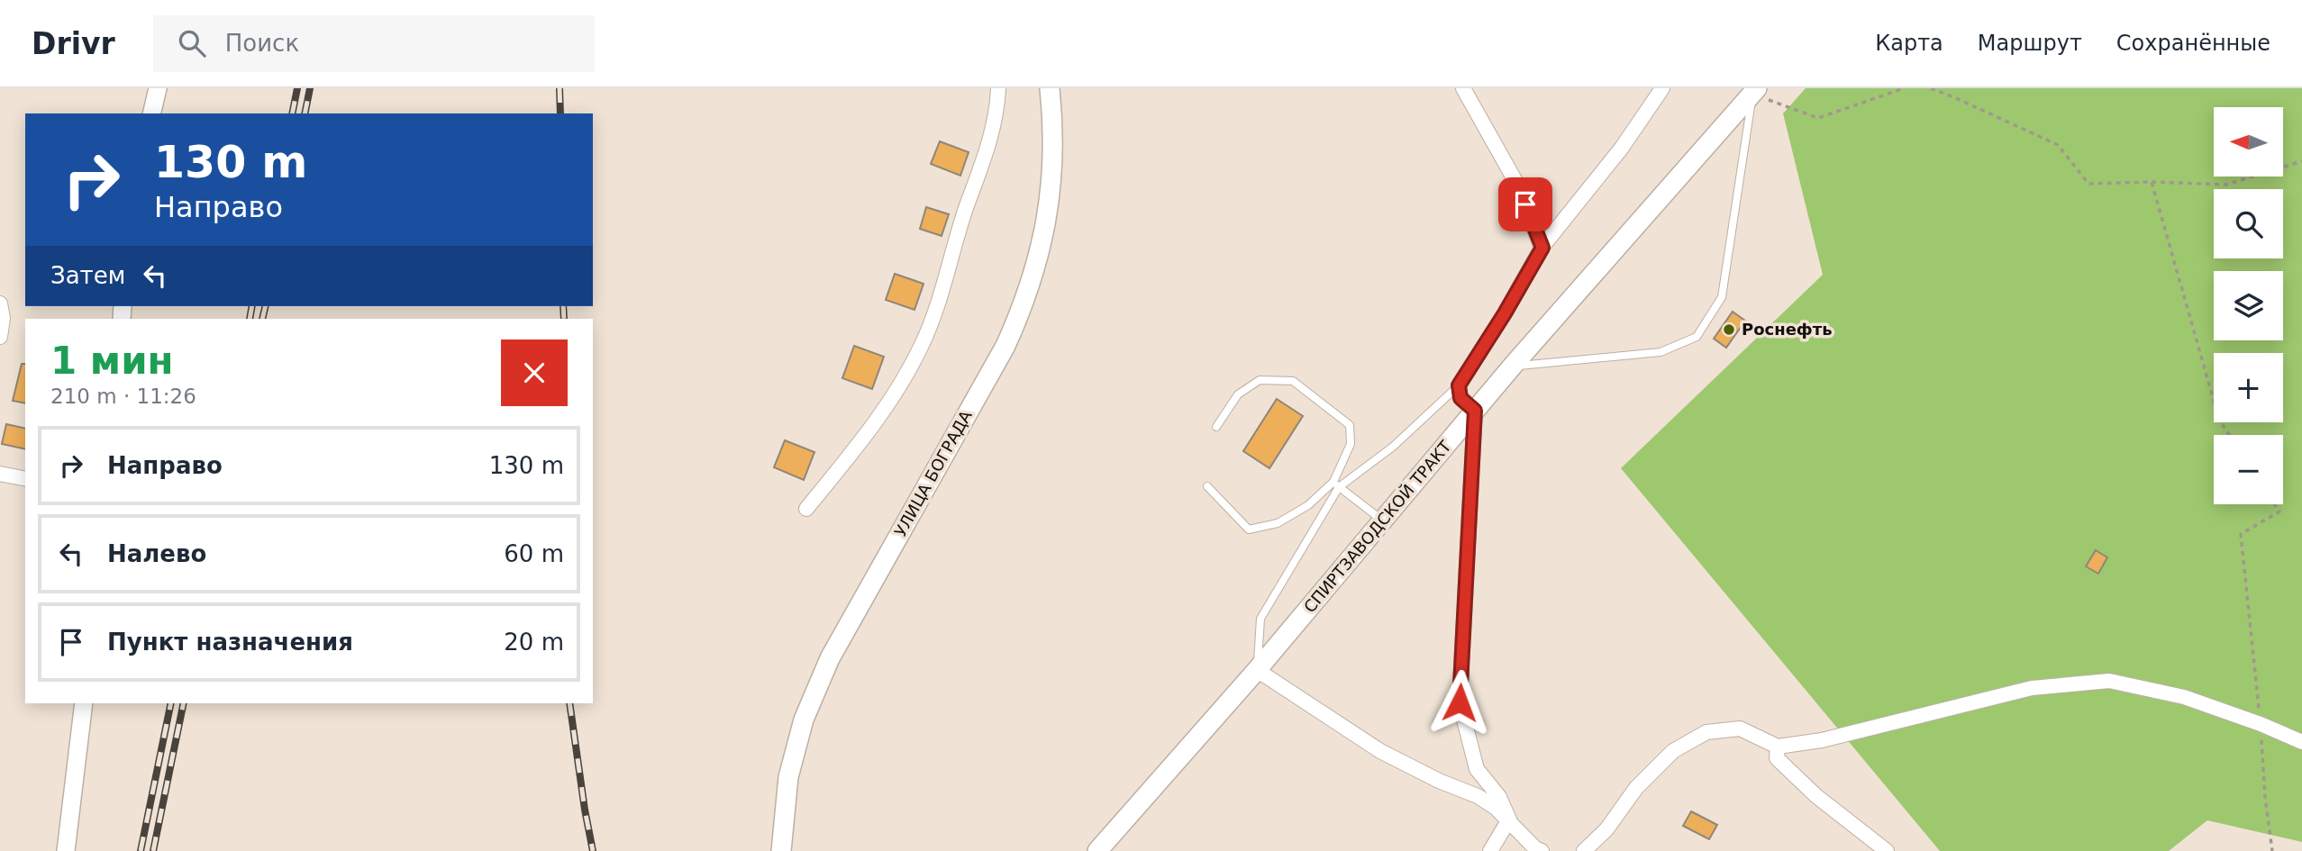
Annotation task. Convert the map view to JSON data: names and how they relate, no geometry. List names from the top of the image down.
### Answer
{
  "streets": {
    "main road": ["УЛИЦА БОГРАДА", "СПИРТЗАВОДСКОЙ ТРАКТ"]
  },
  "places": ["Роснефть"],
  "north": "left",
  "page": {
    "header": "Drivr",
    "search": "Поиск",
    "nav": ["Карта", "Маршрут", "Сохранённые"],
    "map_buttons": ["+", "−"],
    "turn": ["130 m", "Направо"],
    "then": "Затем",
    "heading": ["1 мин", "210 m · 11:26"],
    "list": [
      {
        "name": "Направо",
        "value": "130 m"
      },
      {
        "name": "Налево",
        "value": "60 m"
      },
      {
        "name": "Пункт назначения",
        "value": "20 m"
      }
    ]
  }
}
